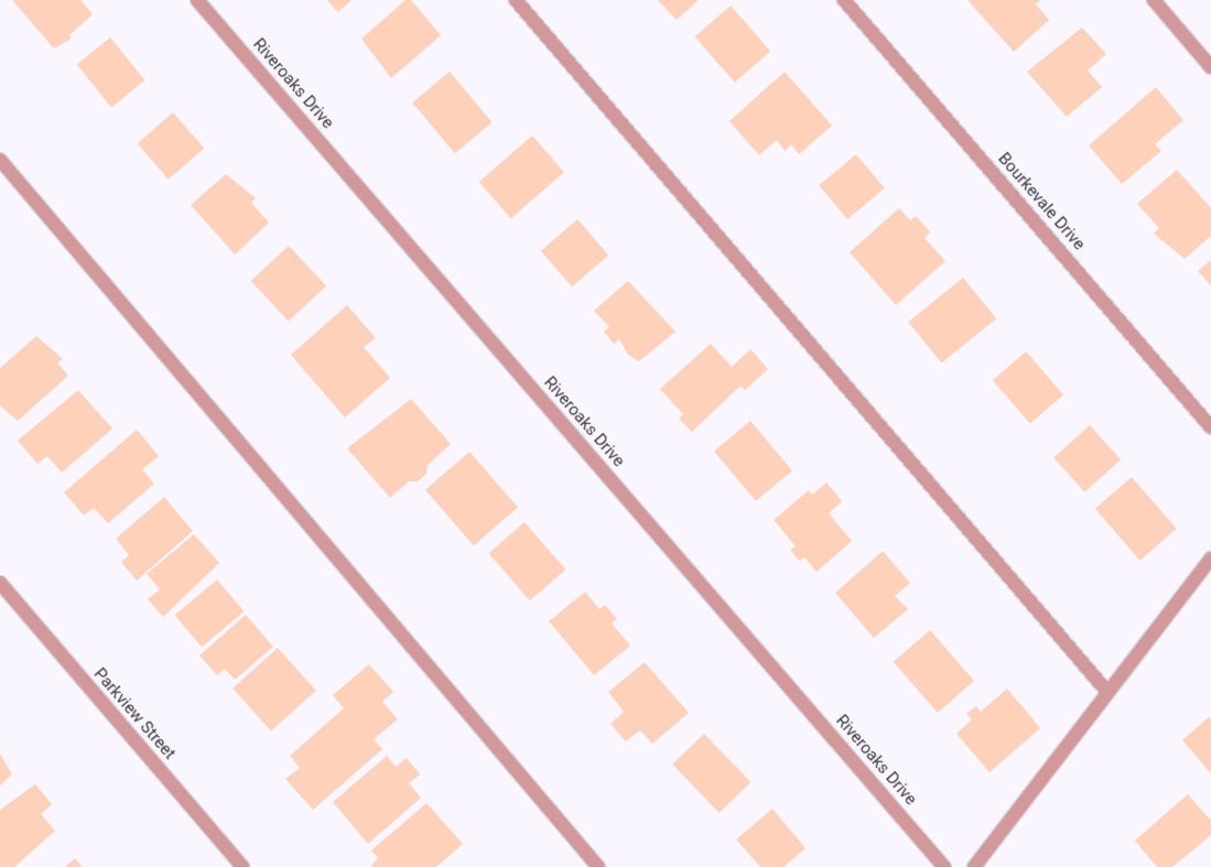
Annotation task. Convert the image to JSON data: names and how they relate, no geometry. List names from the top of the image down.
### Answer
{
  "streets": {
    "street": ["Riveroaks Drive", "Bourkevale Drive", "Parkview Street"]
  }
}
